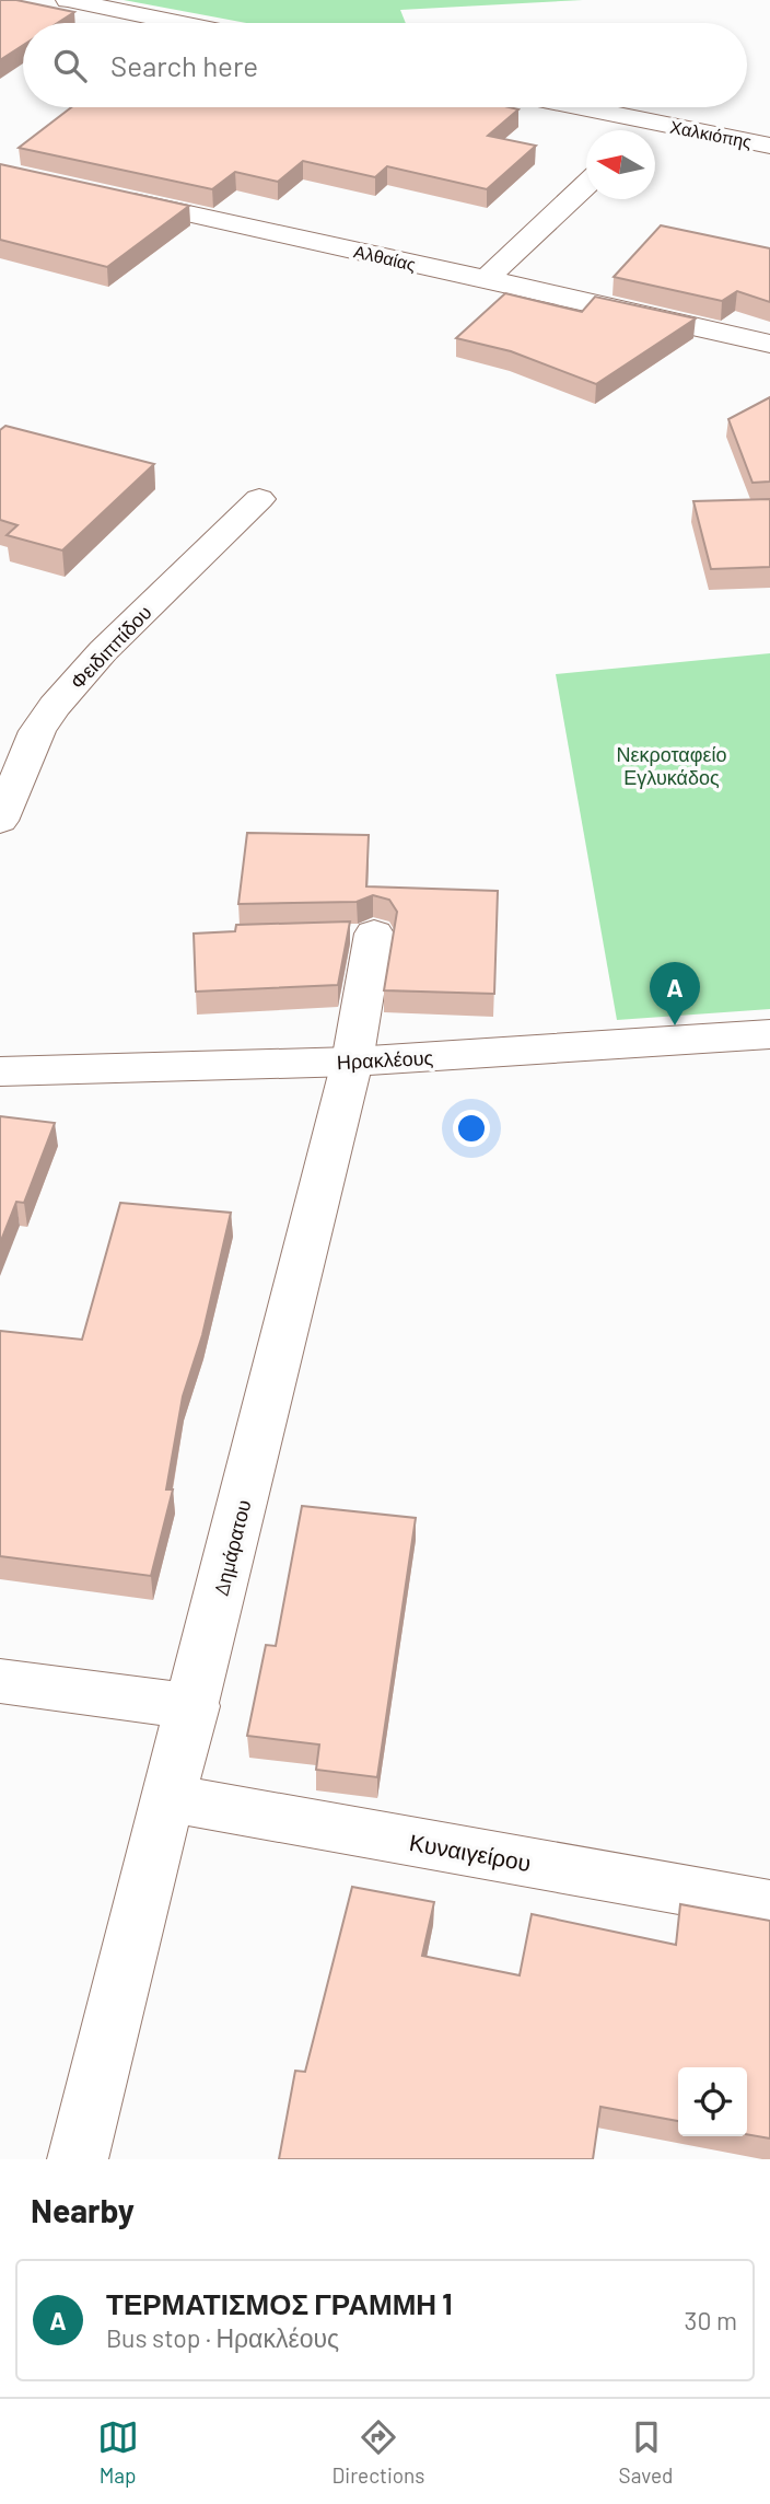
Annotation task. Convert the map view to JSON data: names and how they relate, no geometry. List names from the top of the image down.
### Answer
{
  "streets": {
    "street": [
      "Χαλκιόπης",
      "Αλθαίας",
      "Φειδιππίδου",
      "Ηρακλέους",
      "Δημάρατου",
      "Κυναιγείρου"
    ]
  },
  "crossings": [
    ["Ηρακλέους", "Δημάρατου"],
    ["Δημάρατου", "Κυναιγείρου"]
  ],
  "parks": ["Νεκροταφείο Εγλυκάδος"],
  "north": "left",
  "page": {
    "search": "Search here",
    "pins": "A",
    "heading": "Nearby",
    "list": [
      {
        "mark": "A",
        "name": "ΤΕΡΜΑΤΙΣΜΟΣ ΓΡΑΜΜΗ 1",
        "note": "Bus stop · Ηρακλέους",
        "value": "30 m"
      }
    ],
    "nav": ["Map", "Directions", "Saved"]
  }
}
